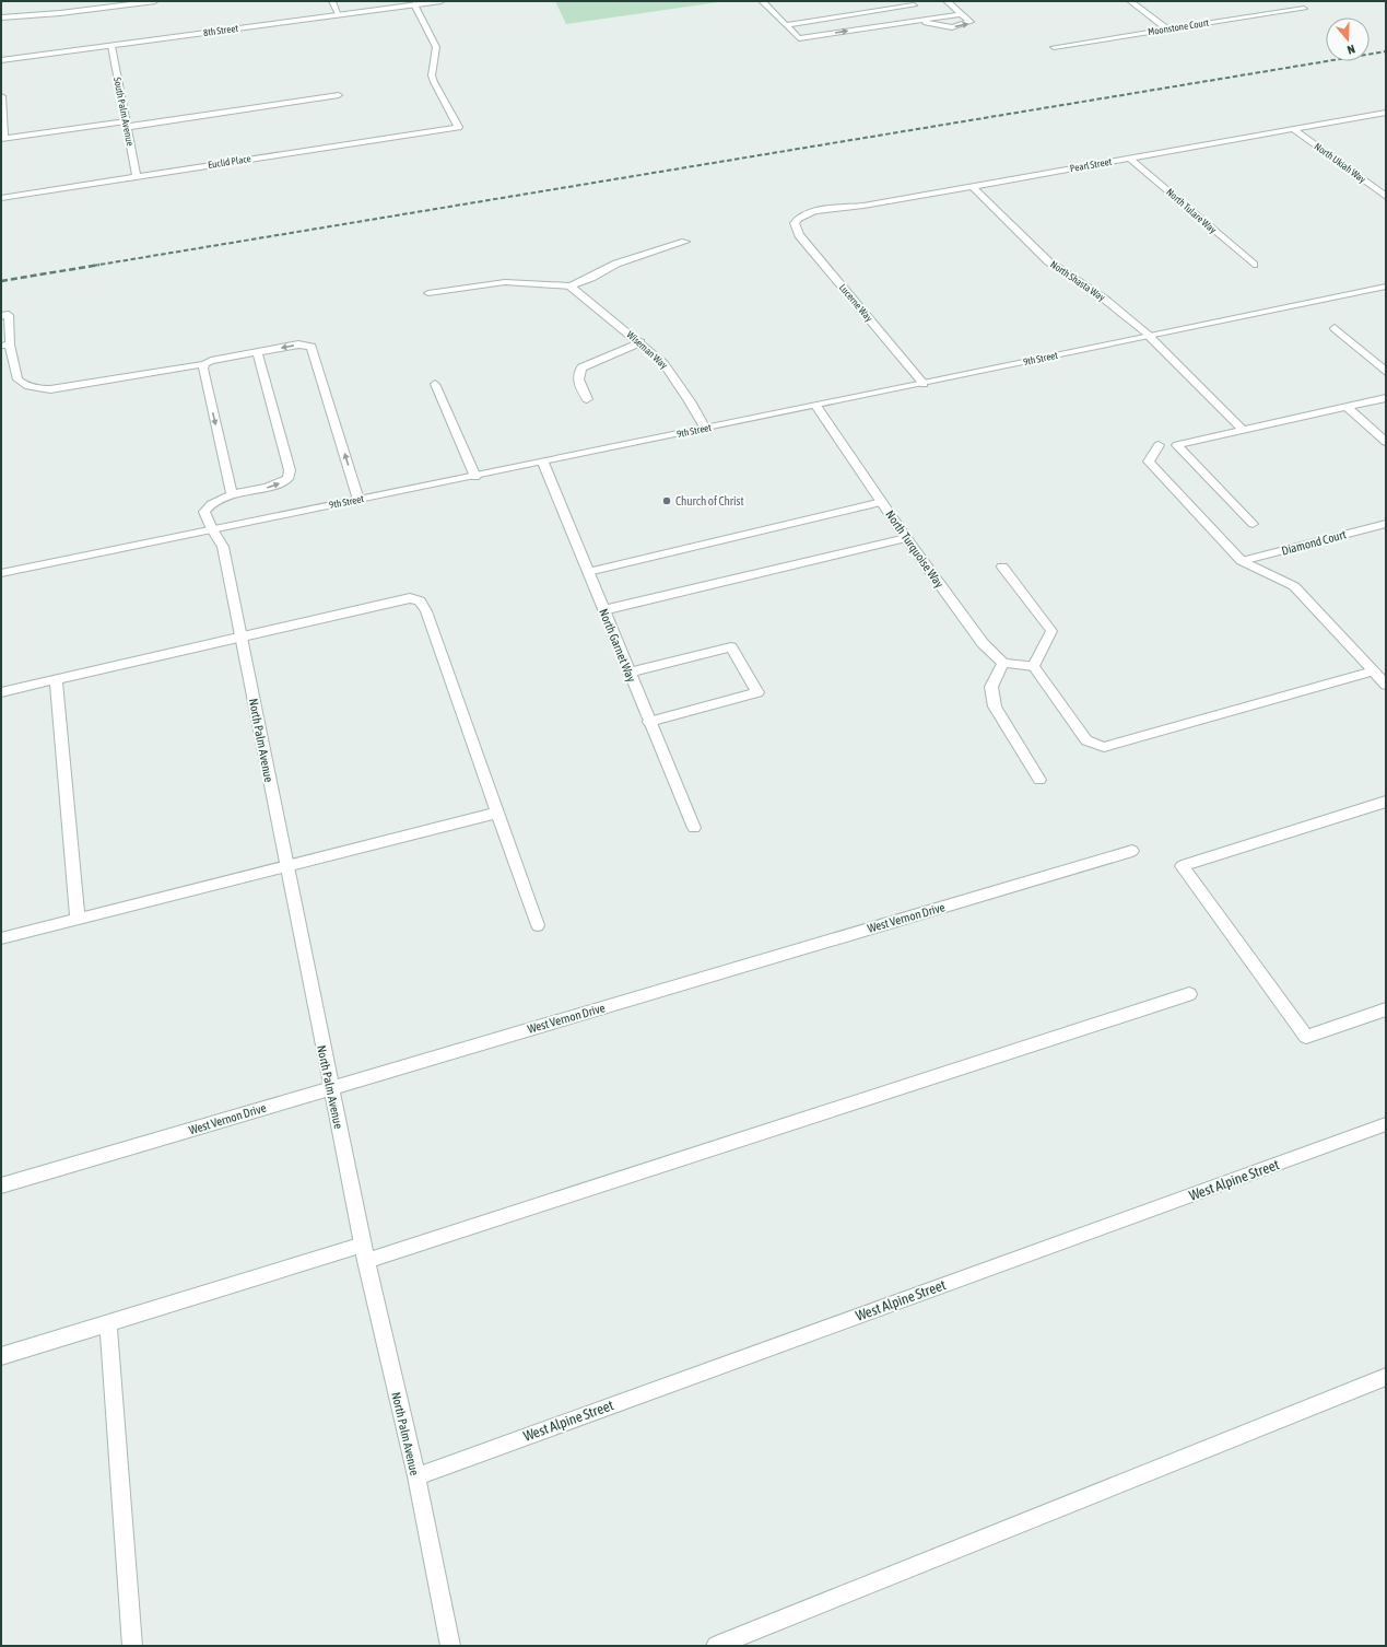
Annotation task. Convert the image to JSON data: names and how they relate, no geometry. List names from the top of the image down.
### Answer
{
  "streets": {
    "street": [
      "Moonstone Court",
      "8th Street",
      "South Palm Avenue",
      "Euclid Place",
      "North Ukiah Way",
      "Pearl Street",
      "North Tulare Way",
      "North Shasta Way",
      "Lucerne Way",
      "Wiseman Way",
      "9th Street",
      "Diamond Court",
      "North Turquoise Way",
      "North Garnet Way",
      "North Palm Avenue",
      "West Vernon Drive",
      "West Alpine Street"
    ]
  },
  "crossings": [
    ["8th Street", "South Palm Avenue"],
    ["8th Street", "Euclid Place"],
    ["South Palm Avenue", "Euclid Place"],
    ["North Ukiah Way", "Pearl Street"],
    ["Pearl Street", "North Tulare Way"],
    ["Pearl Street", "North Shasta Way"],
    ["Pearl Street", "Lucerne Way"],
    ["North Shasta Way", "9th Street"],
    ["Lucerne Way", "9th Street"],
    ["Wiseman Way", "9th Street"],
    ["9th Street", "North Turquoise Way"],
    ["9th Street", "North Garnet Way"],
    ["9th Street", "North Palm Avenue"],
    ["North Palm Avenue", "West Vernon Drive"],
    ["North Palm Avenue", "West Alpine Street"]
  ],
  "places": ["Church of Christ"],
  "north": "bottom"
}
